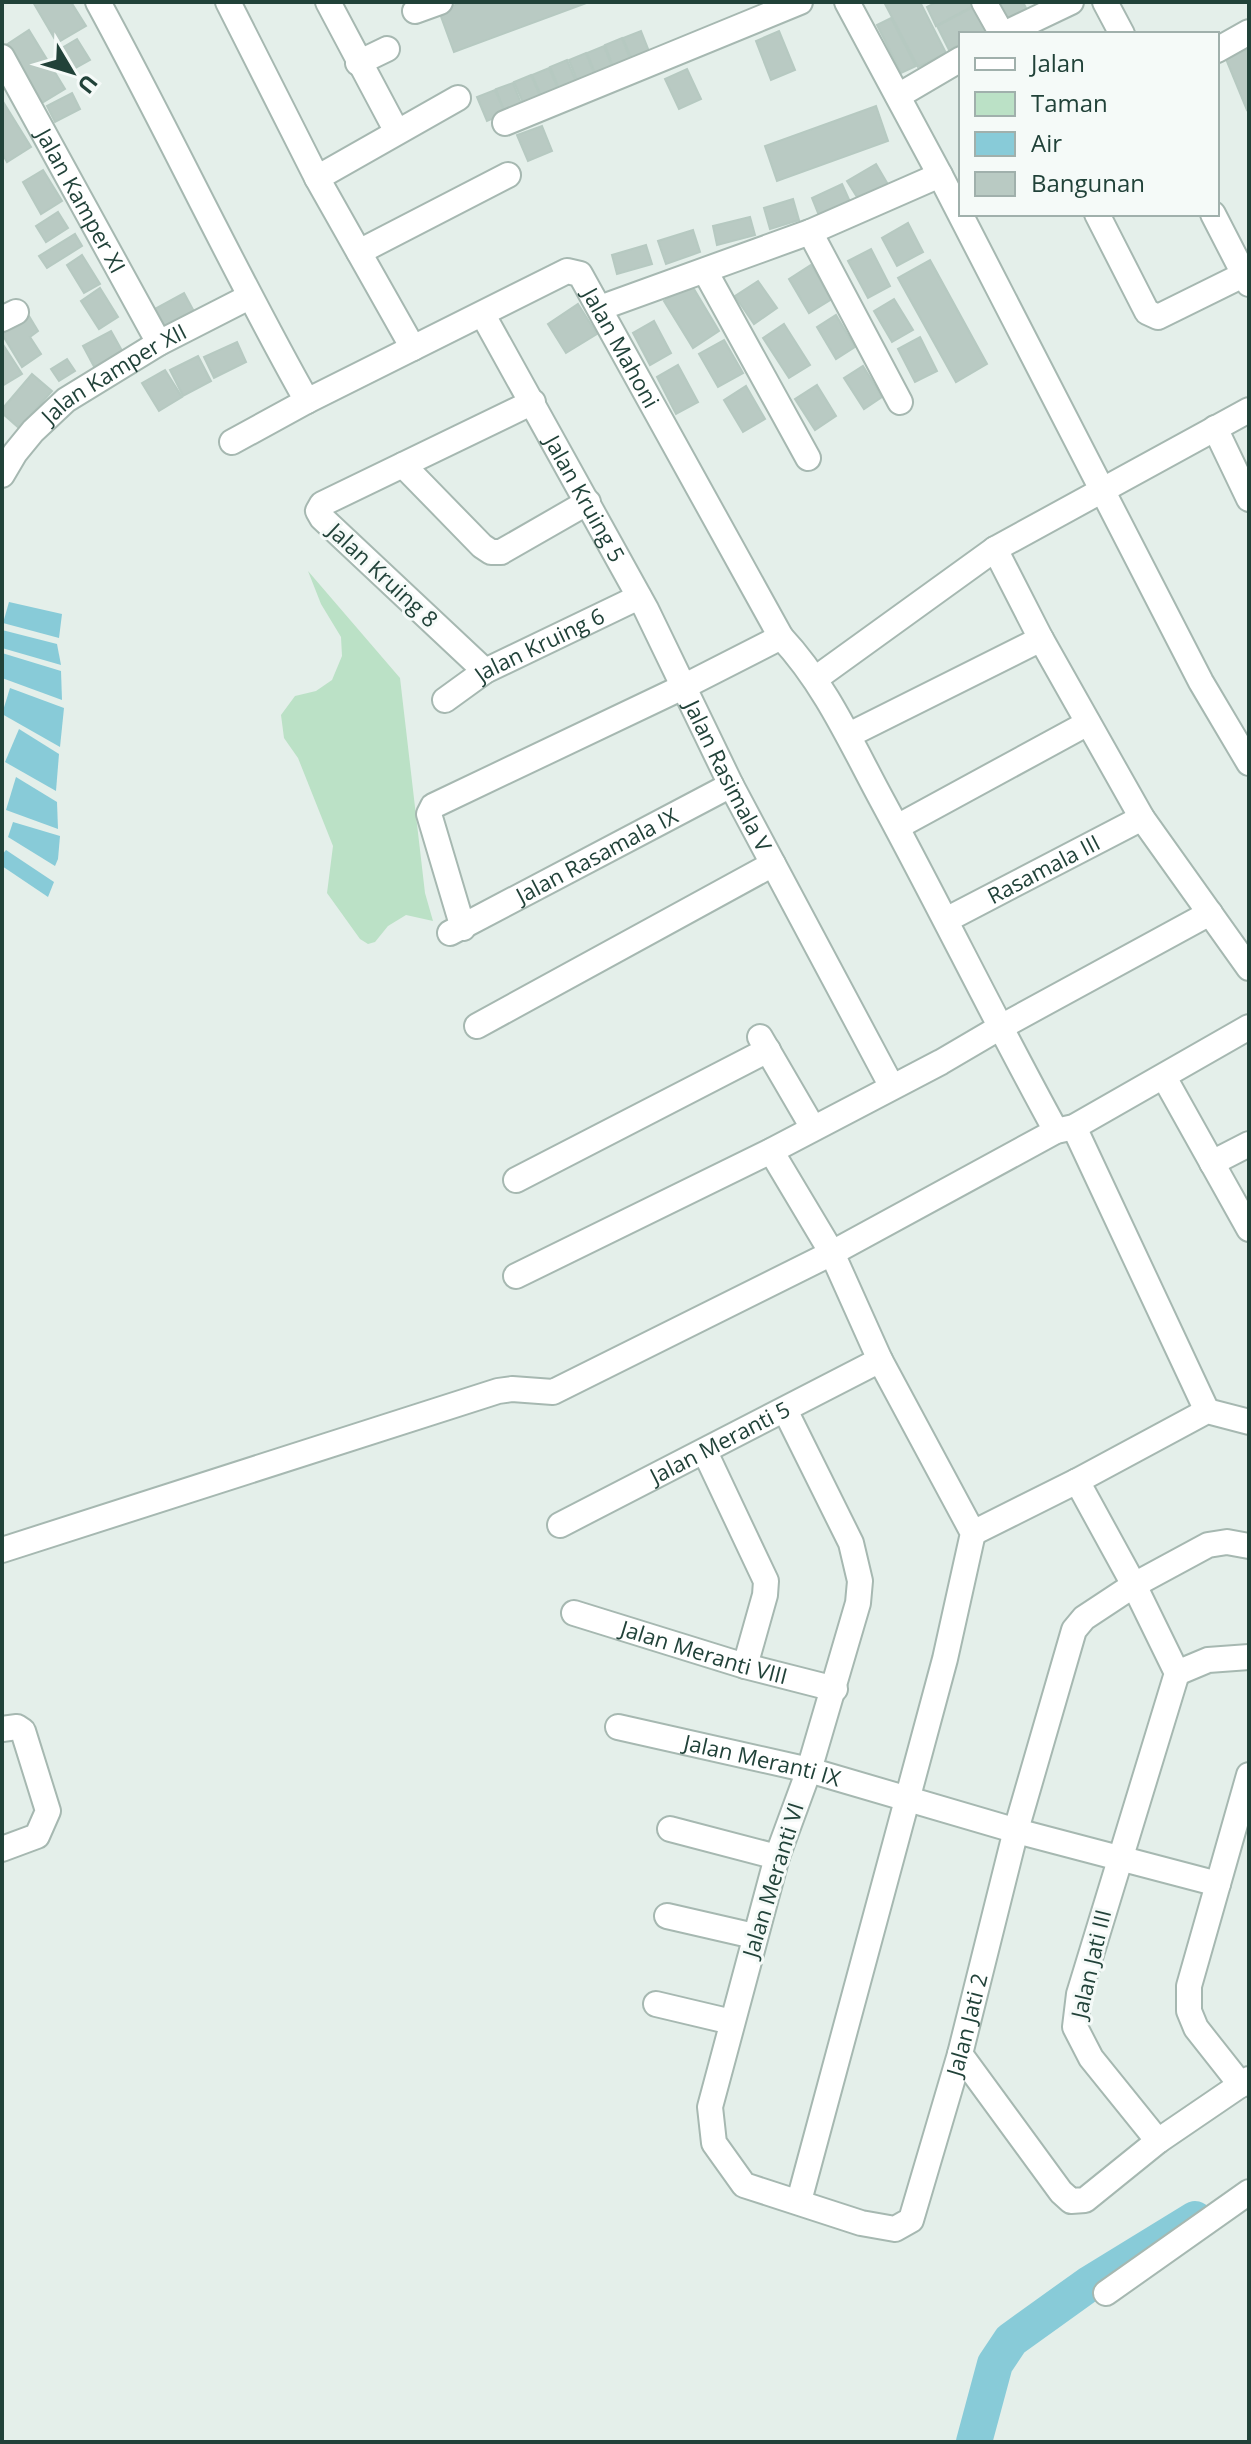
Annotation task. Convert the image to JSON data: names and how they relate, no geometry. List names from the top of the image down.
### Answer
{
  "streets": {
    "street": [
      "Jalan Kamper XI",
      "Jalan Mahoni",
      "Jalan Kamper XII",
      "Jalan Kruing 5",
      "Jalan Kruing 8",
      "Jalan Kruing 6",
      "Jalan Rasimala V",
      "Jalan Rasamala IX",
      "Rasamala III",
      "Jalan Meranti 5",
      "Jalan Meranti VIII",
      "Jalan Meranti IX",
      "Jalan Meranti VI",
      "Jalan Jati III",
      "Jalan Jati 2"
    ]
  },
  "crossings": [
    ["Jalan Kamper XI", "Jalan Kamper XII"],
    ["Jalan Mahoni", "Jalan Kruing 5"],
    ["Jalan Mahoni", "Rasamala III"],
    ["Jalan Kruing 5", "Jalan Kruing 8"],
    ["Jalan Kruing 5", "Jalan Kruing 6"],
    ["Jalan Kruing 5", "Jalan Rasimala V"],
    ["Jalan Kruing 5", "Jalan Rasamala IX"],
    ["Jalan Kruing 8", "Jalan Kruing 6"],
    ["Jalan Rasimala V", "Jalan Rasamala IX"],
    ["Jalan Meranti 5", "Jalan Meranti VI"],
    ["Jalan Meranti VIII", "Jalan Meranti VI"],
    ["Jalan Meranti IX", "Jalan Meranti VI"],
    ["Jalan Meranti IX", "Jalan Jati III"],
    ["Jalan Meranti IX", "Jalan Jati 2"],
    ["Jalan Meranti VI", "Jalan Jati 2"]
  ],
  "legend": [
    "Jalan",
    "Taman",
    "Air",
    "Bangunan"
  ],
  "north": "bottom right"
}
